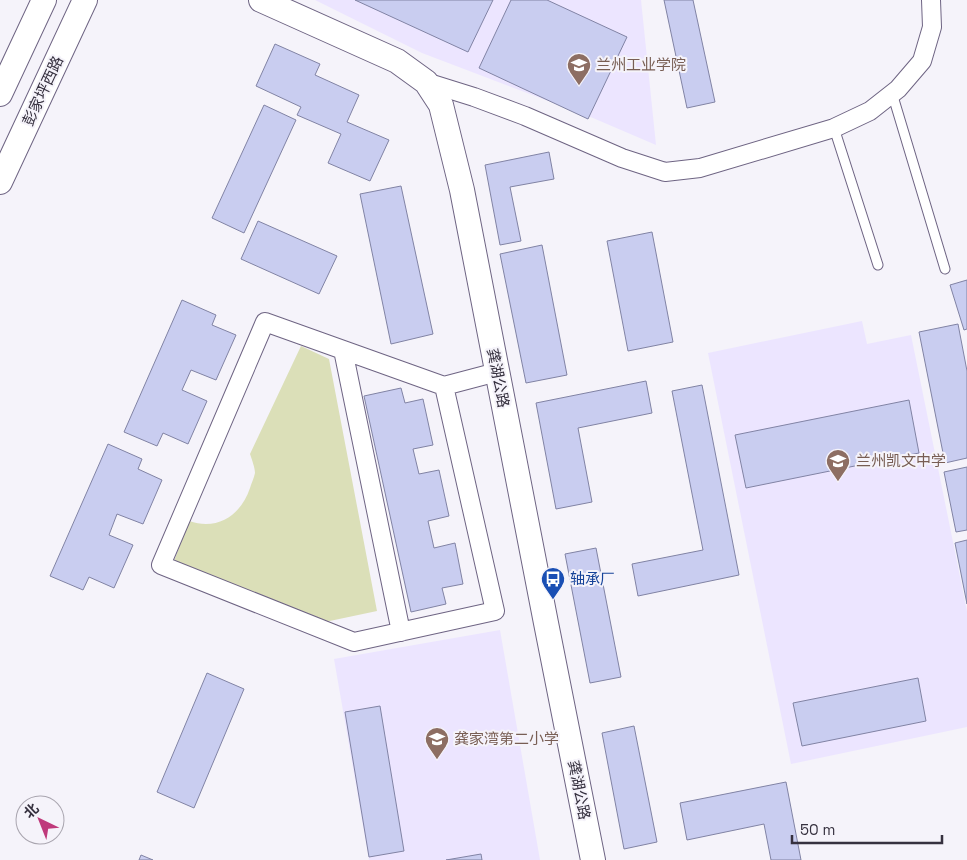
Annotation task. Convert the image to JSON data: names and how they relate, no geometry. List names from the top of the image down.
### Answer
{
  "streets": {
    "main road": ["彭家坪西路", "龚湖公路"]
  },
  "places": {
    "school or university": ["兰州工业学院", "兰州凯文中学", "龚家湾第二小学"],
    "bus stop": ["轴承厂"]
  },
  "scale_bar": "50 m",
  "north": "top left"
}
